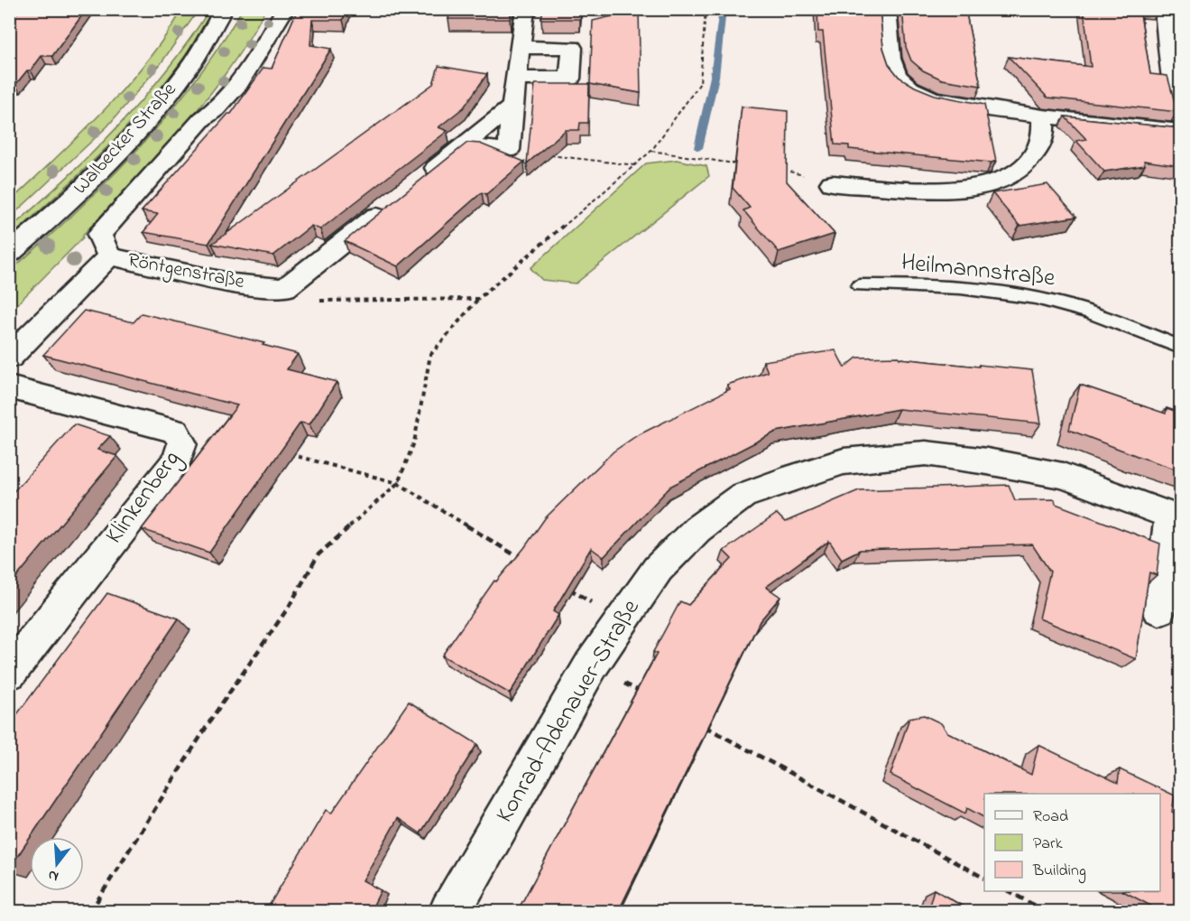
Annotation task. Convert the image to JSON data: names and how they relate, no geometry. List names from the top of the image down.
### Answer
{
  "streets": {
    "street": [
      "Walbecker Straße",
      "Röntgenstraße",
      "Klinkenberg",
      "Konrad-Adenauer-Straße"
    ],
    "lane": ["Heilmannstraße"]
  },
  "legend": ["Road", "Park", "Building"],
  "north": "bottom"
}
